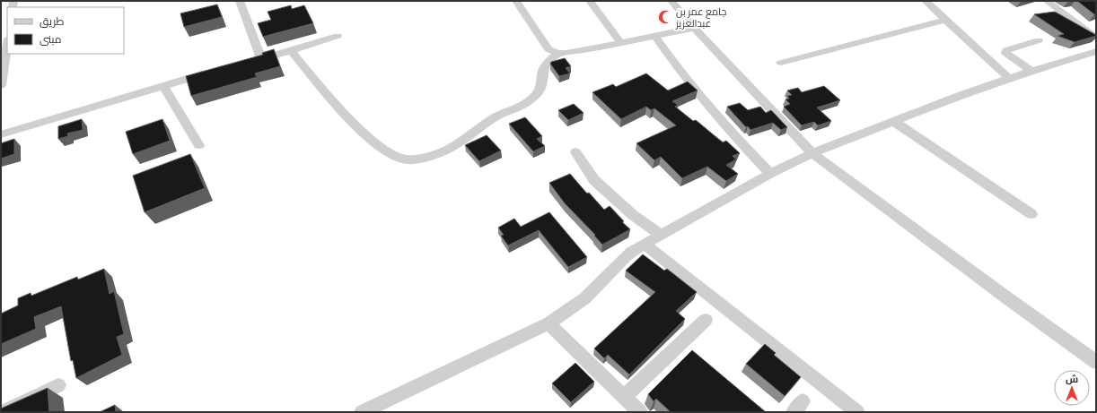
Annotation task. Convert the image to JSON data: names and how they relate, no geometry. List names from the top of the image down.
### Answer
{
  "places": {
    "mosque": ["جامع عمر بن عبدالعزيز"]
  },
  "legend": ["طريق", "مبنى"],
  "north": "top"
}
